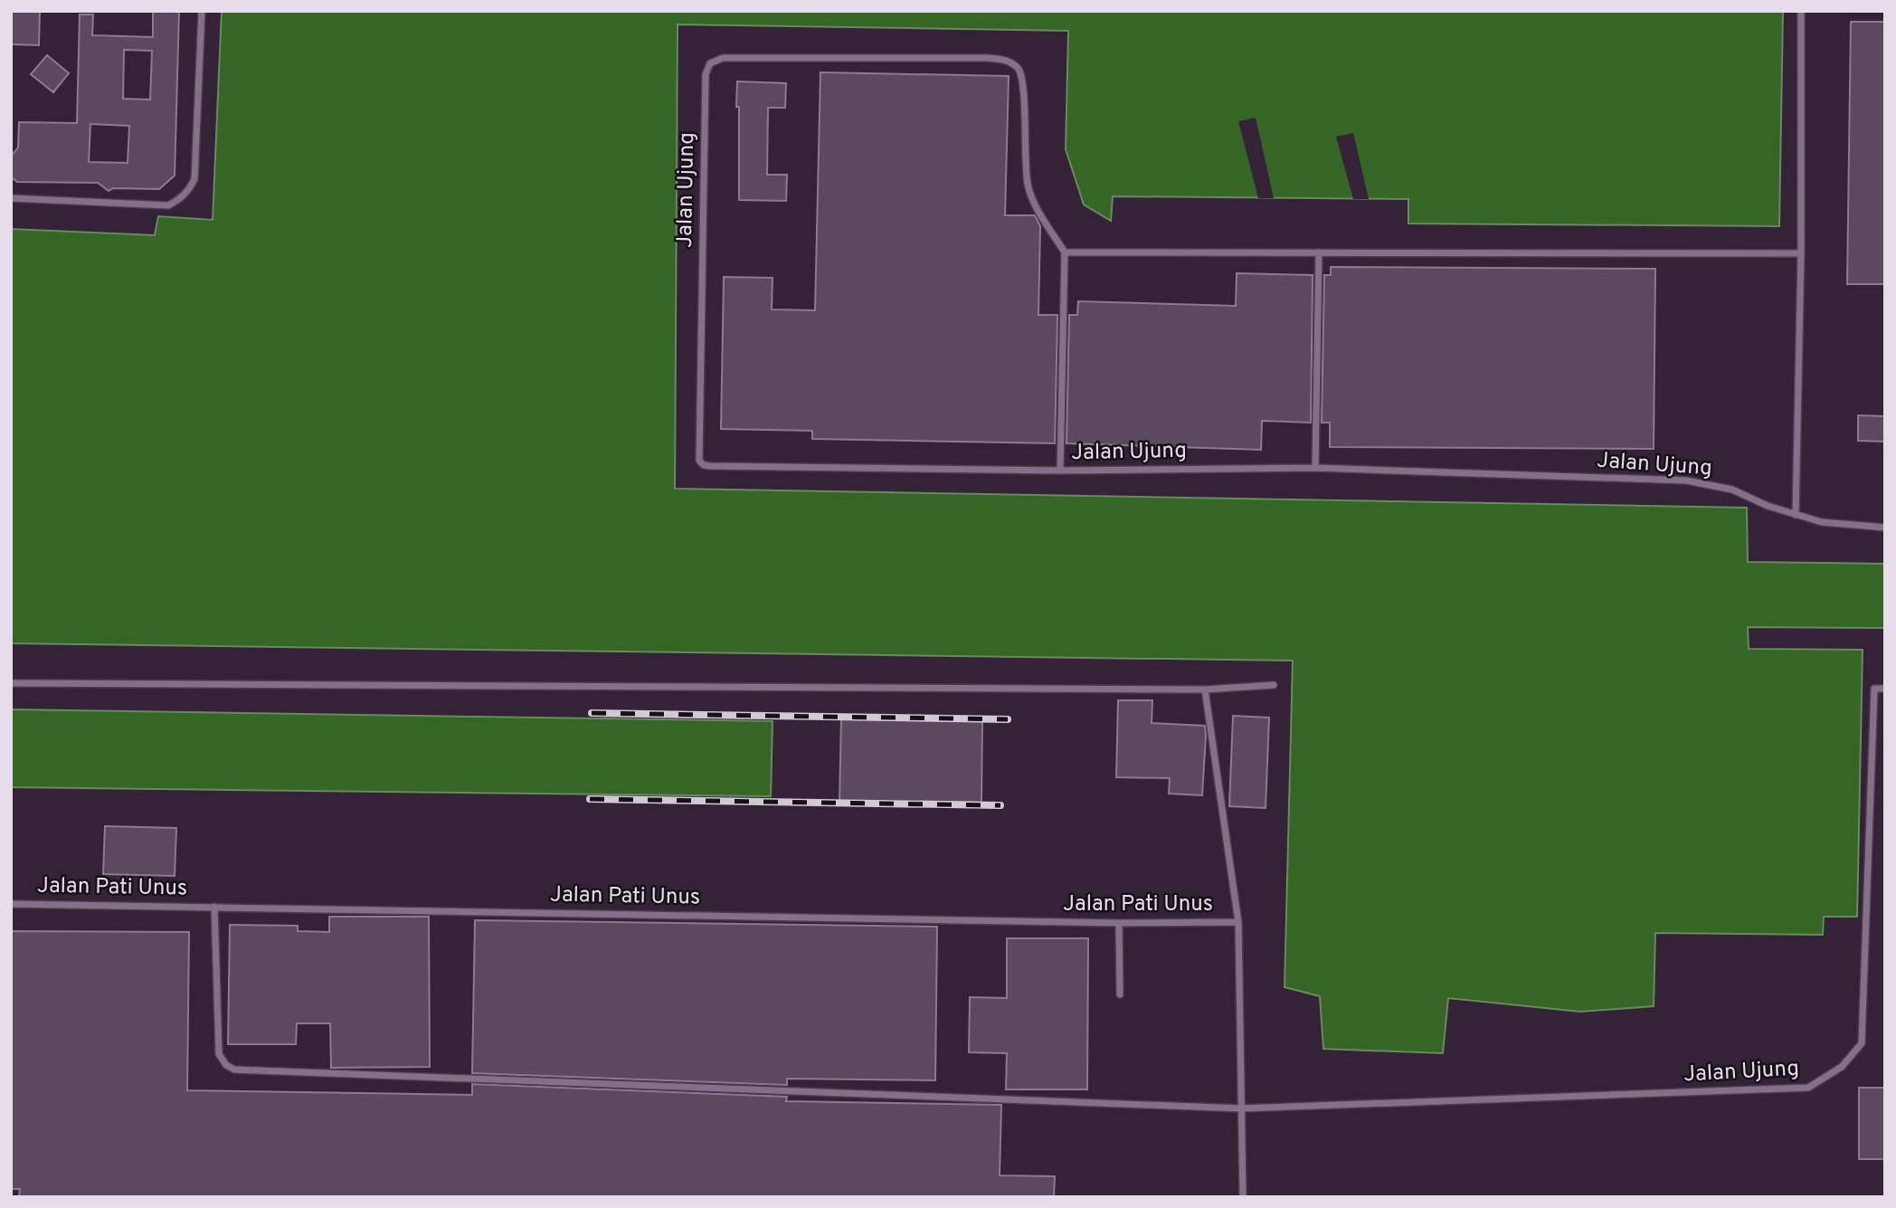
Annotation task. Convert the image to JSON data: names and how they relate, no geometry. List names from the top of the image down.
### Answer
{
  "streets": {
    "lane": ["Jalan Ujung", "Jalan Pati Unus"]
  }
}
